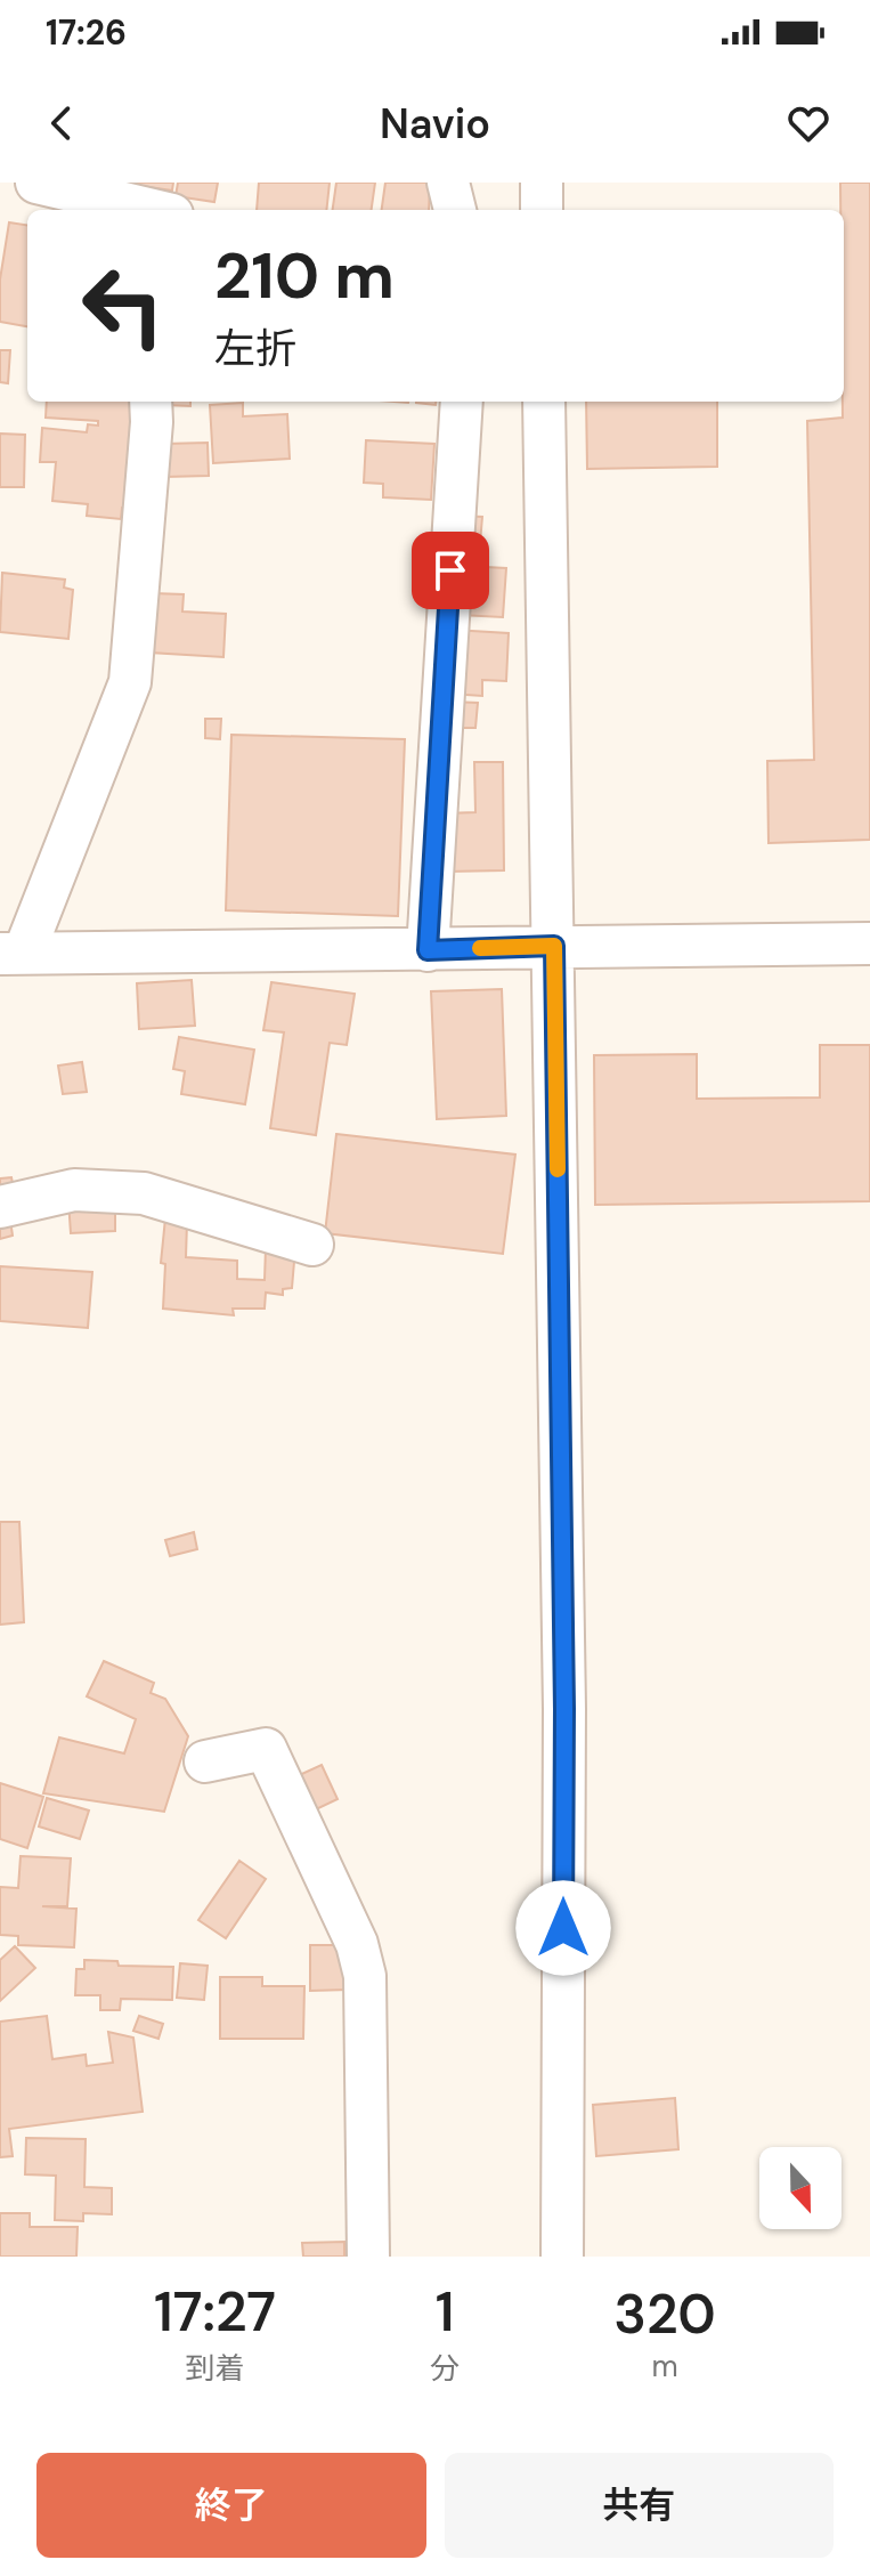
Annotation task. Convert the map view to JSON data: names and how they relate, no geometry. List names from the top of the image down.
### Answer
{
  "north": "bottom",
  "page": {
    "status": "17:26",
    "header": "Navio",
    "turn": ["210 m", "左折"],
    "eta": [
      "17:27",
      "到着",
      "1",
      "分",
      "320",
      "m"
    ],
    "buttons": ["終了", "共有"]
  }
}
